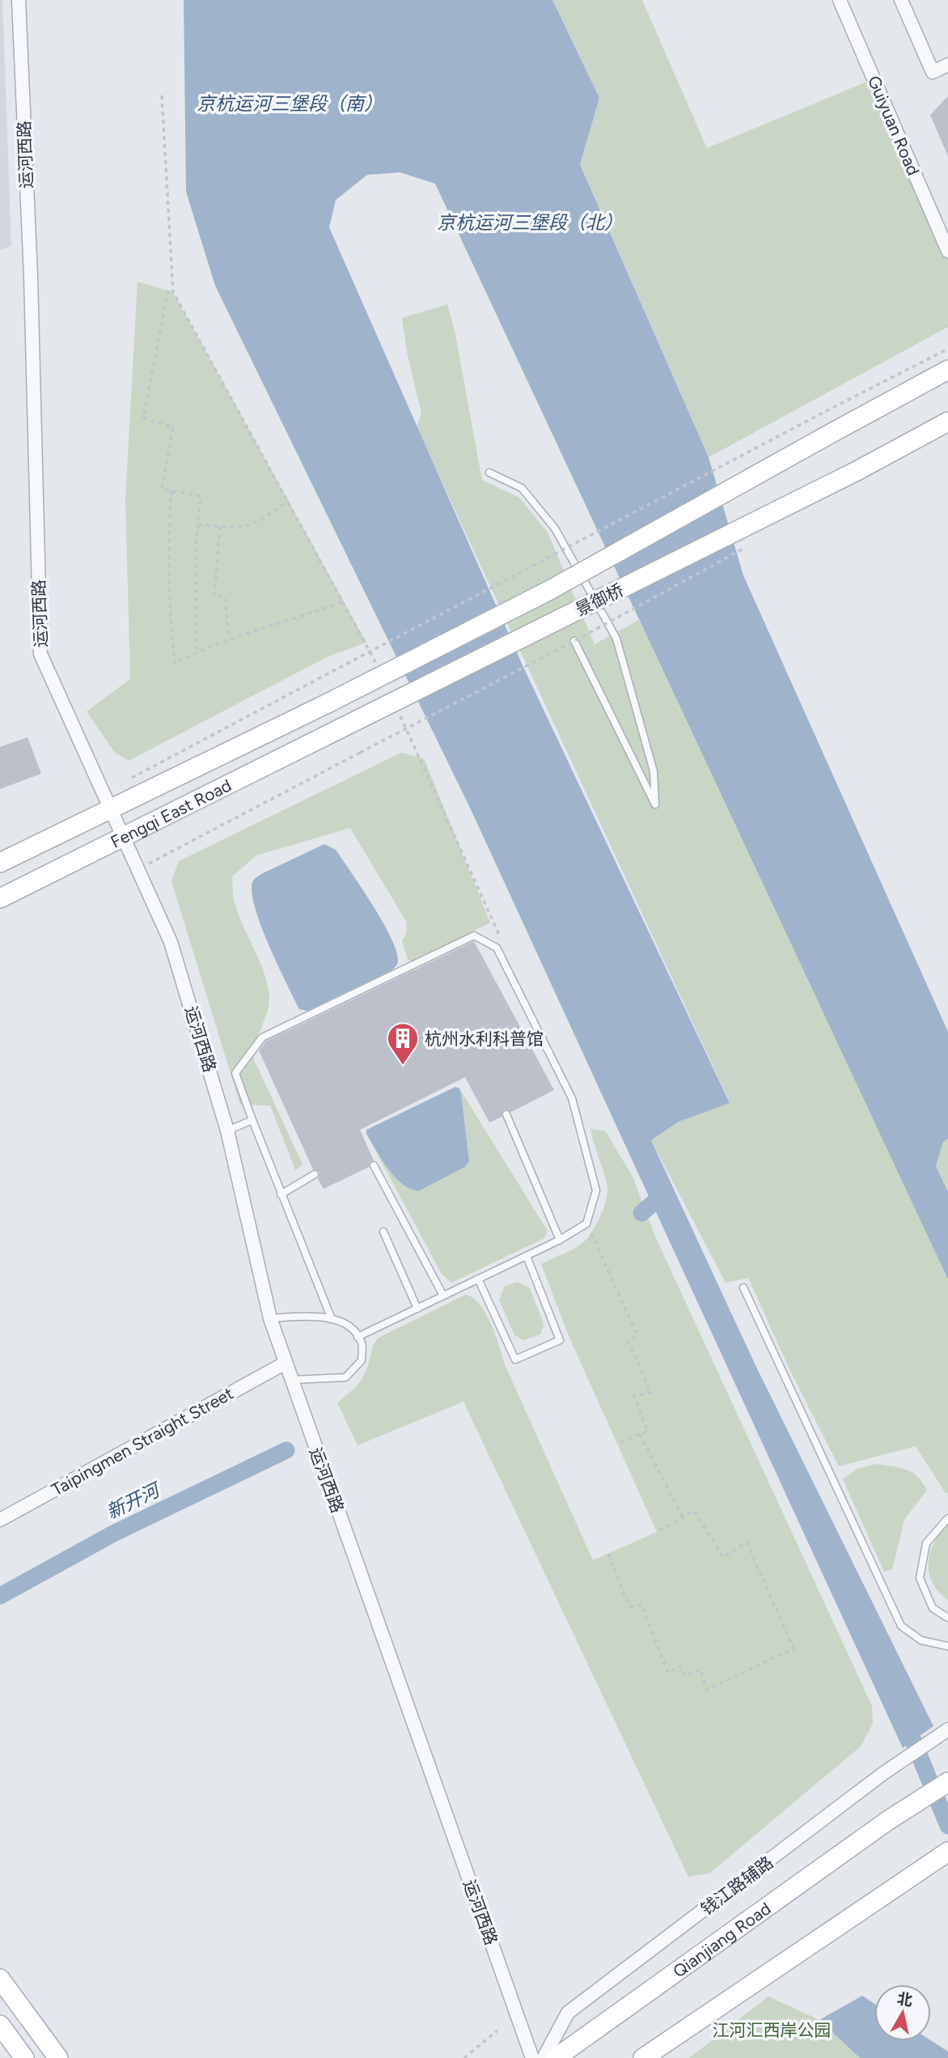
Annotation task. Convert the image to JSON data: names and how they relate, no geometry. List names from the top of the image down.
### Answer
{
  "streets": {
    "main road": ["景御桥", "Fengqi East Road", "Qianjiang Road"],
    "street": [
      "Guiyuan Road",
      "运河西路",
      "Taipingmen Straight Street",
      "钱江路辅路"
    ]
  },
  "crossings": [
    ["运河西路", "Fengqi East Road"],
    ["运河西路", "Taipingmen Straight Street"],
    ["景御桥", "Fengqi East Road"]
  ],
  "water": ["京杭运河三堡段（南）", "京杭运河三堡段（北）", "新开河"],
  "parks": ["江河汇西岸公园"],
  "places": {
    "building": ["杭州水利科普馆"]
  },
  "north": "top"
}
